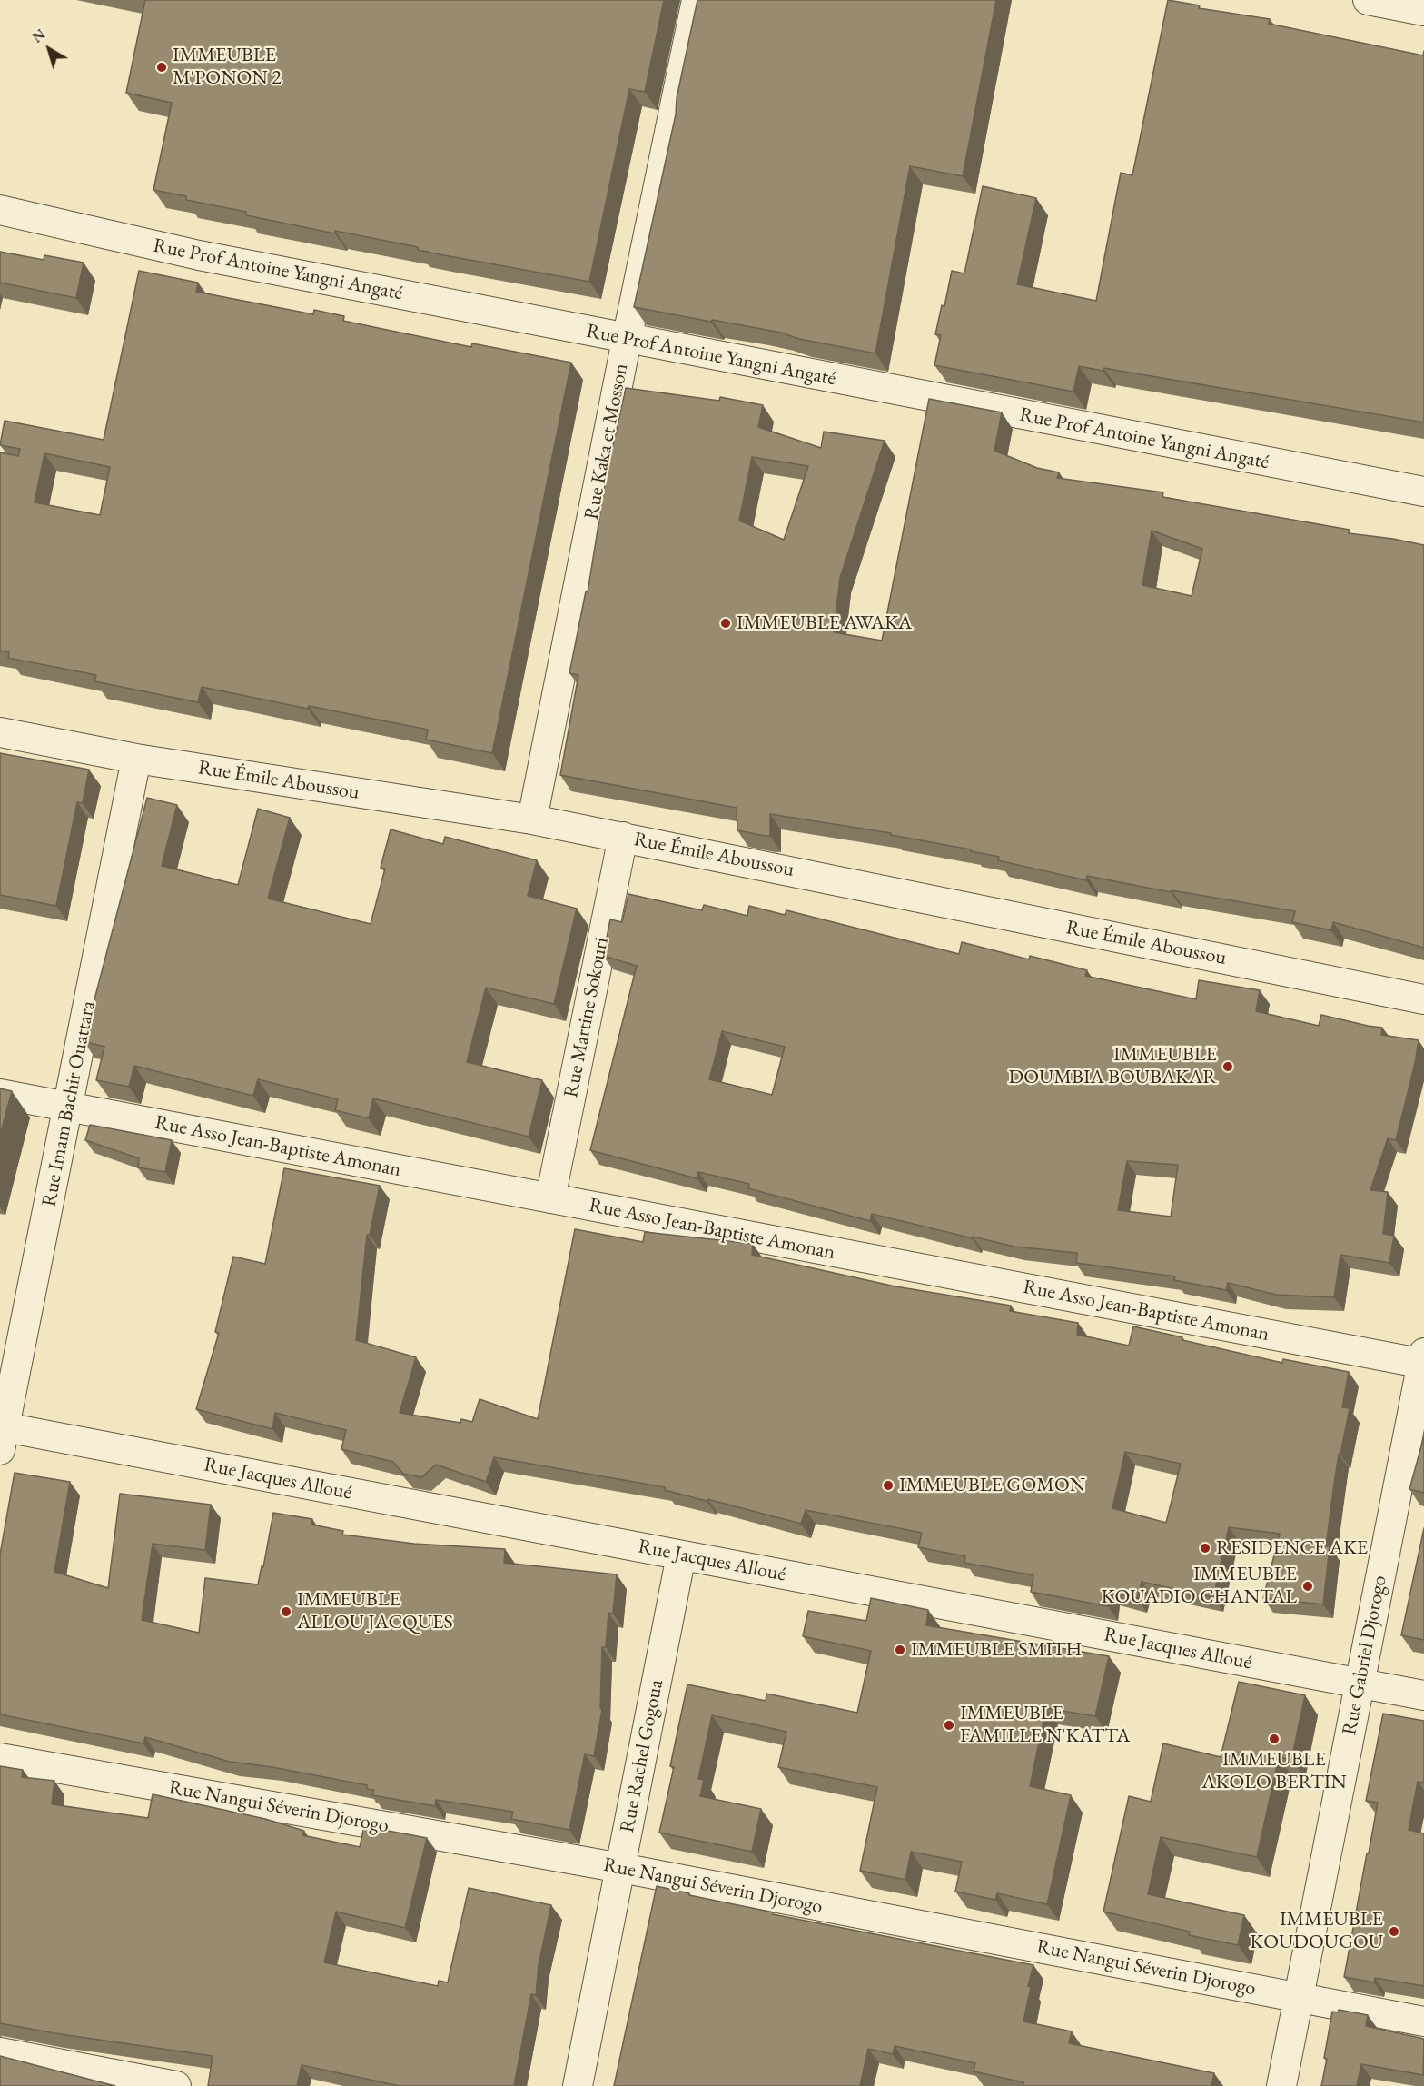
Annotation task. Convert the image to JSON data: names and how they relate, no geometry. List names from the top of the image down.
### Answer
{
  "streets": {
    "street": [
      "Rue Prof Antoine Yangni Angaté",
      "Rue Kaka et Mosson",
      "Rue Émile Aboussou",
      "Rue Martine Sokouri",
      "Rue Imam Bachir Ouattara",
      "Rue Asso Jean-Baptiste Amonan",
      "Rue Jacques Alloué",
      "Rue Gabriel Djorogo",
      "Rue Rachel Gogoua",
      "Rue Nangui Séverin Djorogo"
    ]
  },
  "crossings": [
    ["Rue Prof Antoine Yangni Angaté", "Rue Kaka et Mosson"],
    ["Rue Kaka et Mosson", "Rue Émile Aboussou"],
    ["Rue Émile Aboussou", "Rue Martine Sokouri"],
    ["Rue Émile Aboussou", "Rue Imam Bachir Ouattara"],
    ["Rue Martine Sokouri", "Rue Asso Jean-Baptiste Amonan"],
    ["Rue Imam Bachir Ouattara", "Rue Asso Jean-Baptiste Amonan"],
    ["Rue Imam Bachir Ouattara", "Rue Jacques Alloué"],
    ["Rue Asso Jean-Baptiste Amonan", "Rue Gabriel Djorogo"],
    ["Rue Jacques Alloué", "Rue Gabriel Djorogo"],
    ["Rue Jacques Alloué", "Rue Rachel Gogoua"],
    ["Rue Gabriel Djorogo", "Rue Nangui Séverin Djorogo"],
    ["Rue Rachel Gogoua", "Rue Nangui Séverin Djorogo"]
  ],
  "places": [
    "IMMEUBLE M'PONON 2",
    "IMMEUBLE AWAKA",
    "IMMEUBLE DOUMBIA BOUBAKAR",
    "IMMEUBLE GOMON",
    "RESIDENCE AKE",
    "IMMEUBLE KOUADIO CHANTAL",
    "IMMEUBLE ALLOU JACQUES",
    "IMMEUBLE SMITH",
    "IMMEUBLE FAMILLE N'KATTA",
    "IMMEUBLE AKOLO BERTIN",
    "IMMEUBLE KOUDOUGOU"
  ],
  "north": "top left"
}
